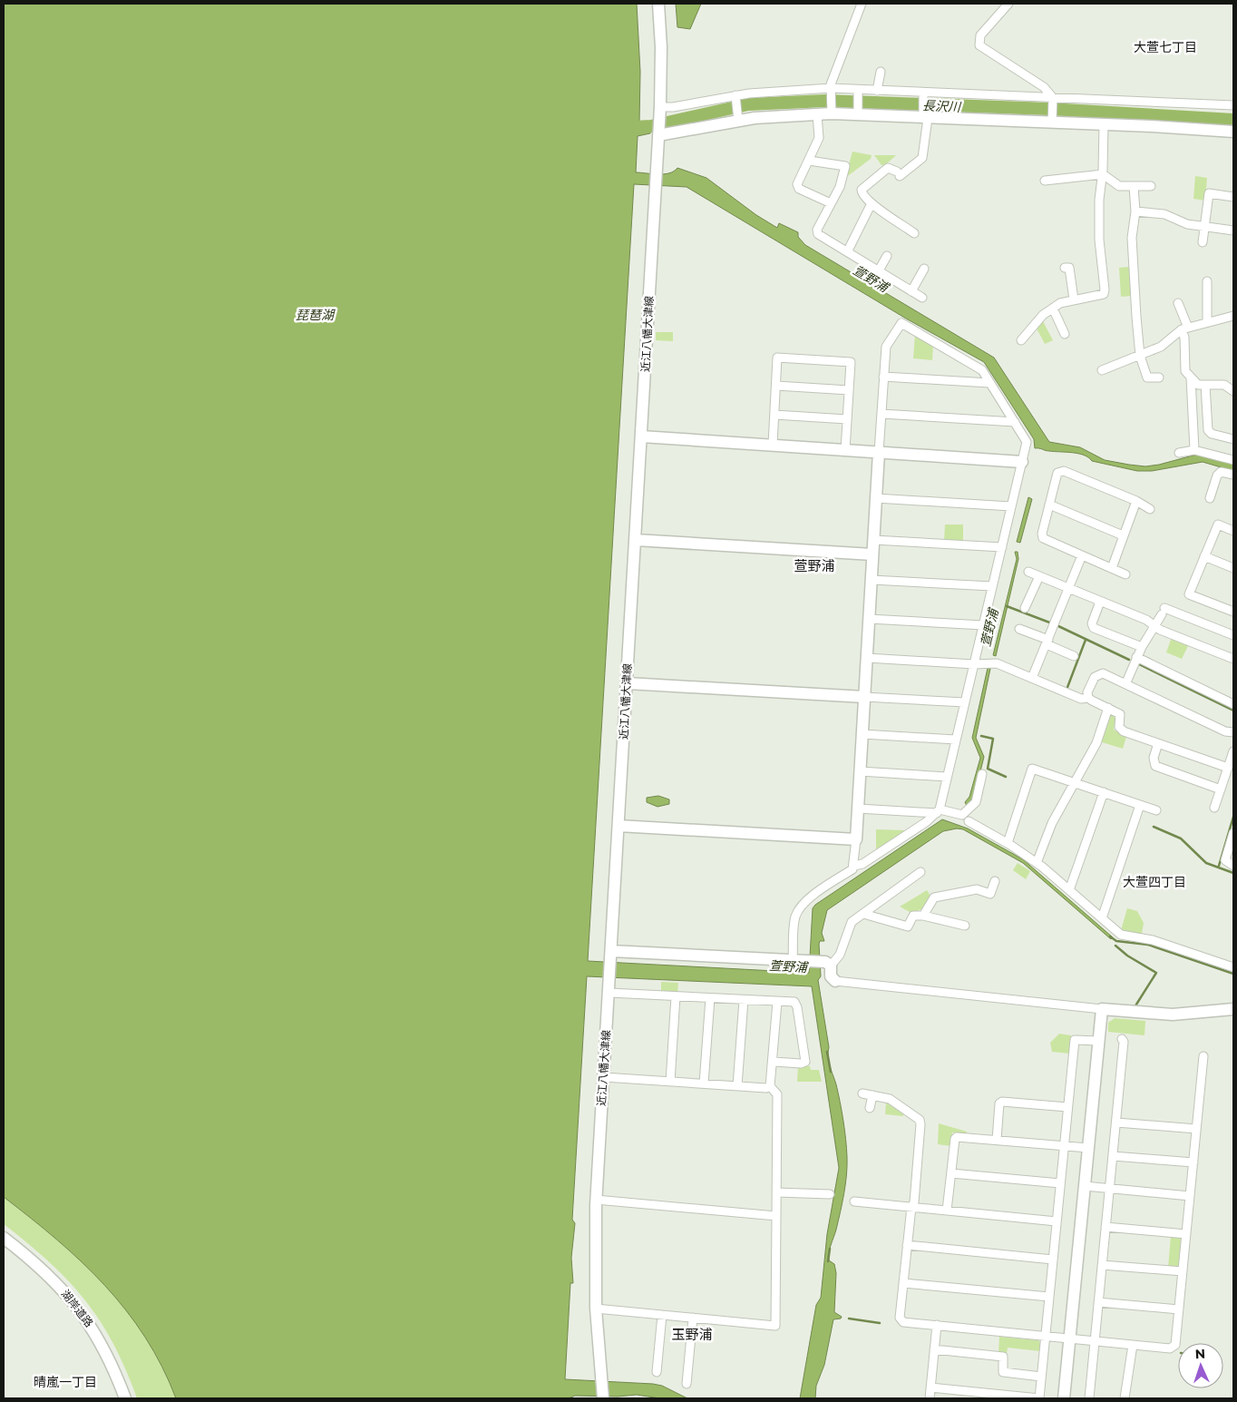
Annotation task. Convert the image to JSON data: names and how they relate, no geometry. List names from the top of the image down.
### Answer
{
  "streets": {
    "street": ["近江八幡大津線", "湖岸道路"]
  },
  "districts": [
    "大萱七丁目",
    "萱野浦",
    "大萱四丁目",
    "玉野浦",
    "晴嵐一丁目"
  ],
  "water": ["長沢川", "萱野浦", "琵琶湖"],
  "north": "top"
}
